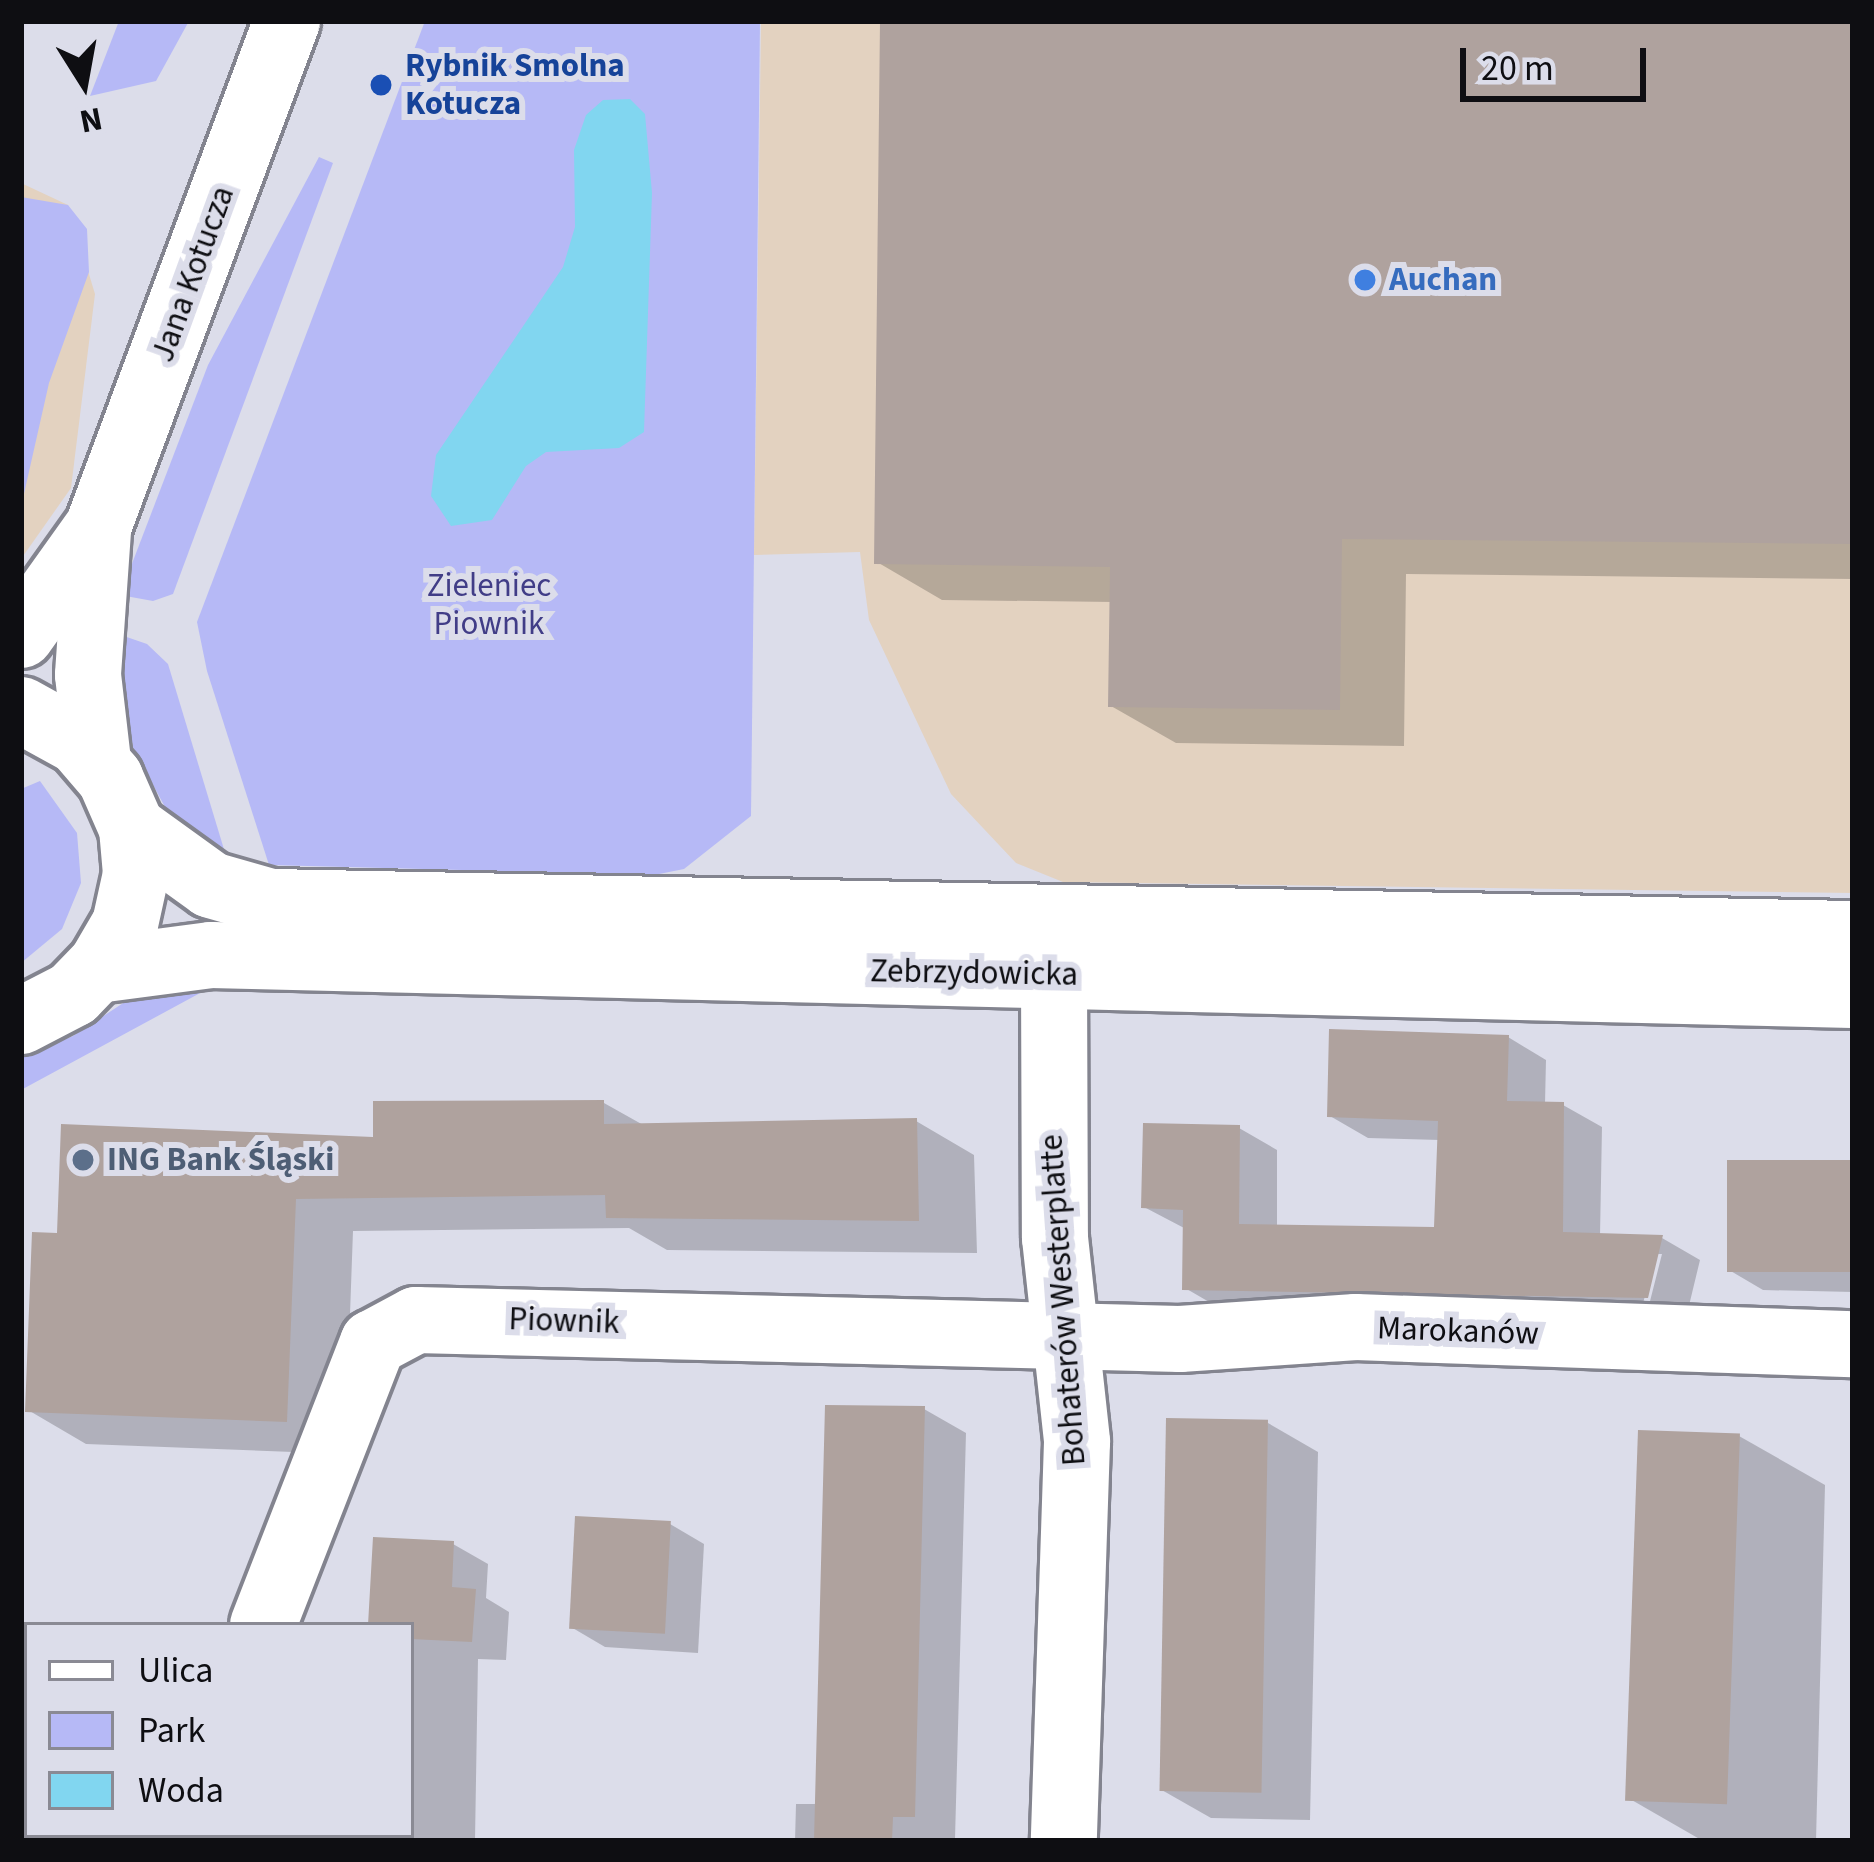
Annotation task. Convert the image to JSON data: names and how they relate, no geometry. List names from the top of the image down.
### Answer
{
  "streets": {
    "street": [
      "Jana Kotucza",
      "Zebrzydowicka",
      "Bohaterów Westerplatte",
      "Piownik",
      "Marokanów"
    ]
  },
  "crossings": [
    ["Zebrzydowicka", "Bohaterów Westerplatte"],
    ["Bohaterów Westerplatte", "Piownik"],
    ["Bohaterów Westerplatte", "Marokanów"],
    ["Piownik", "Marokanów"]
  ],
  "parks": ["Zieleniec Piownik"],
  "places": ["Rybnik Smolna Kotucza", "Auchan", "ING Bank Śląski"],
  "legend": ["Ulica", "Park", "Woda"],
  "scale_bar": "20 m",
  "north": "bottom"
}
